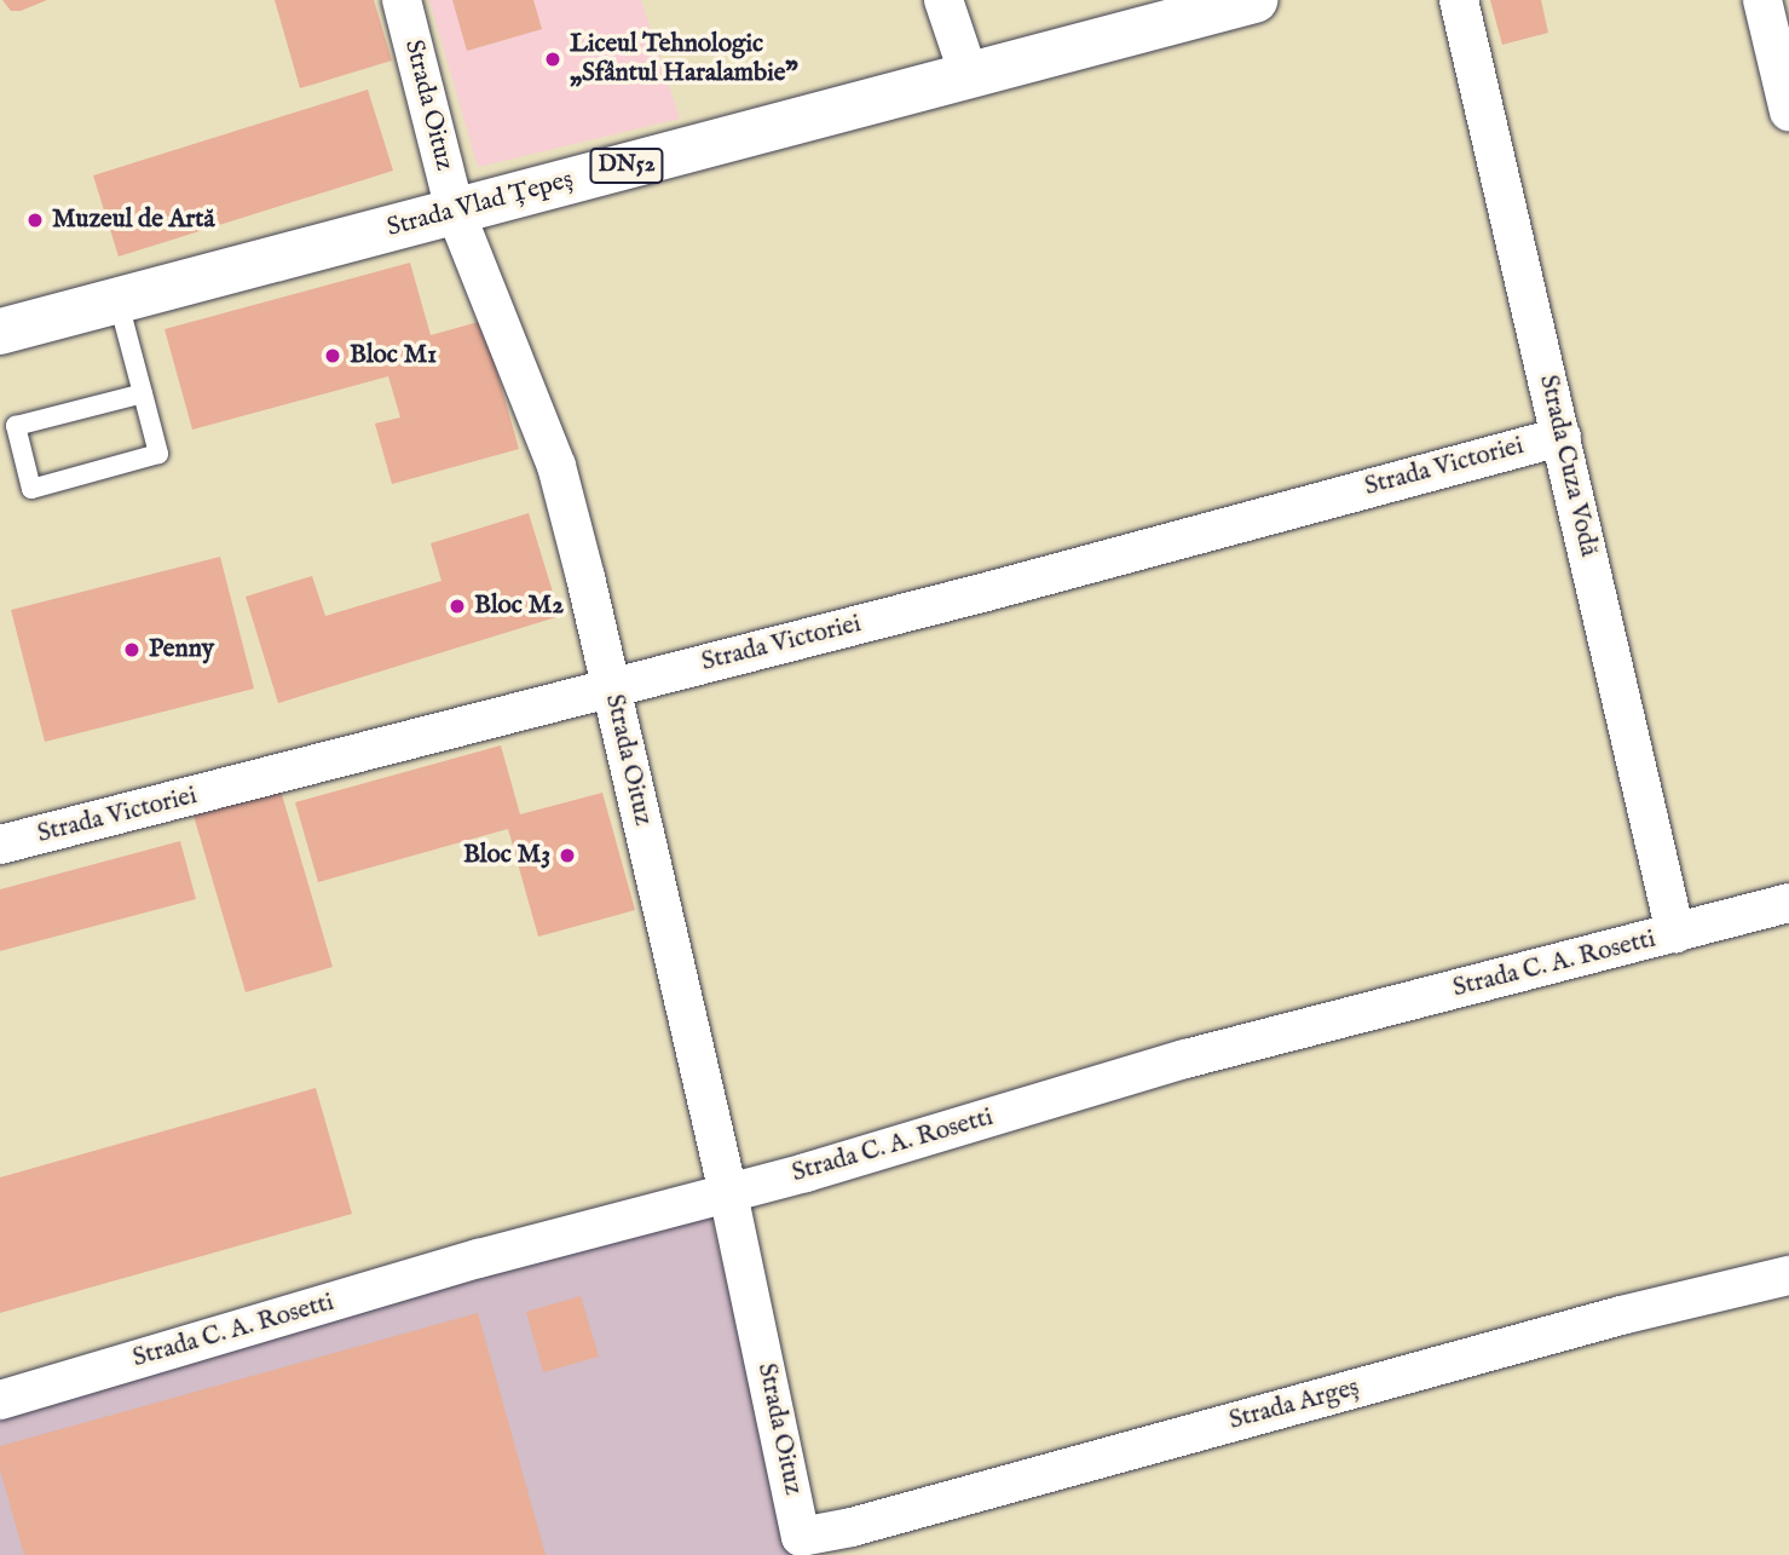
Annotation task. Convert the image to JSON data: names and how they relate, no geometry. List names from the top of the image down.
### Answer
{
  "streets": {
    "main road": ["DN52", "Strada Vlad Țepeș"],
    "street": [
      "Strada Oituz",
      "Strada Cuza Vodă",
      "Strada Victoriei",
      "Strada C. A. Rosetti",
      "Strada Argeș"
    ]
  },
  "crossings": [
    ["Strada Oituz", "Strada Vlad Țepeș"],
    ["Strada Oituz", "Strada Victoriei"],
    ["Strada Oituz", "Strada C. A. Rosetti"],
    ["Strada Oituz", "Strada Argeș"],
    ["Strada Cuza Vodă", "Strada Victoriei"],
    ["Strada Cuza Vodă", "Strada C. A. Rosetti"]
  ],
  "places": [
    "Liceul Tehnologic „Sfântul Haralambie”",
    "Muzeul de Artă",
    "Bloc M1",
    "Bloc M2",
    "Penny",
    "Bloc M3"
  ]
}
